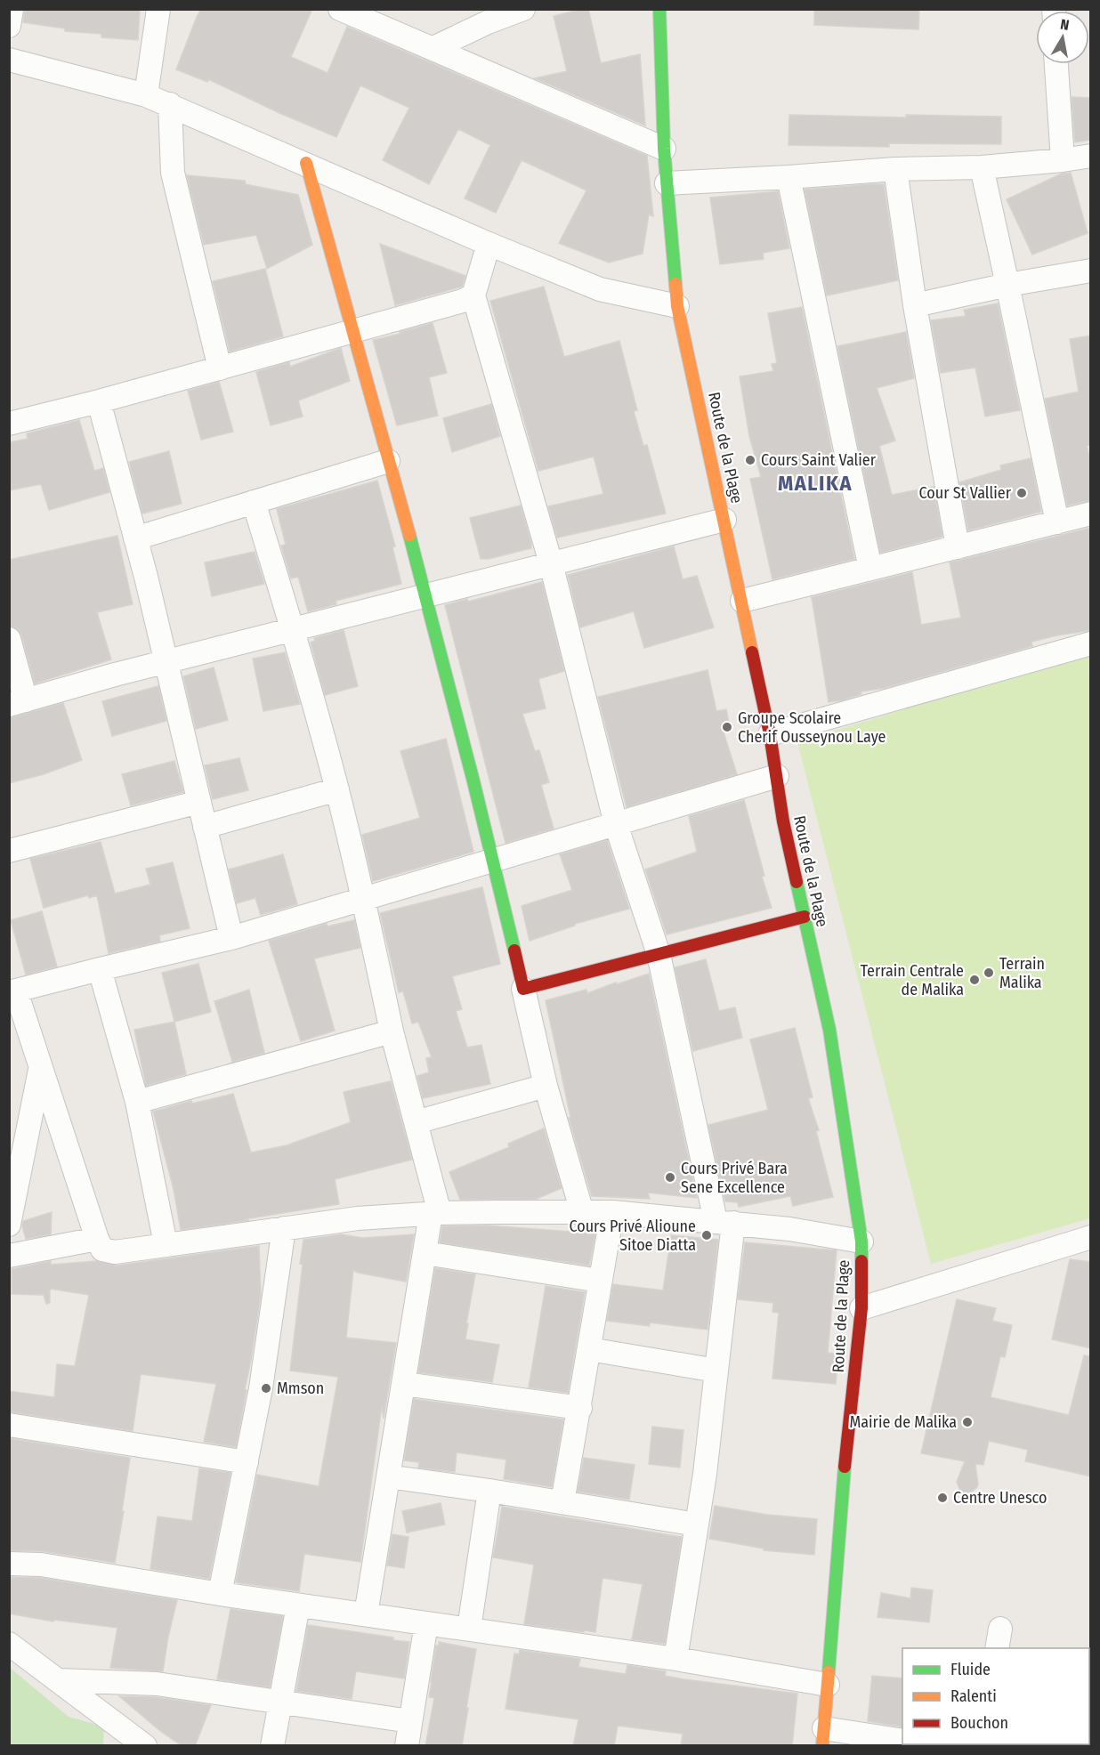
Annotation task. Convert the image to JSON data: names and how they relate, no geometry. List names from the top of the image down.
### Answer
{
  "streets": {
    "main road": ["Route de la Plage"]
  },
  "districts": ["MALIKA"],
  "places": [
    "Cours Saint Valier",
    "Cour St Vallier",
    "Groupe Scolaire Cherif Ousseynou Laye",
    "Terrain Malika",
    "Terrain Centrale de Malika",
    "Cours Privé Bara Sene Excellence",
    "Cours Privé Alioune Sitoe Diatta",
    "Mmson",
    "Mairie de Malika",
    "Centre Unesco"
  ],
  "legend": ["Fluide", "Ralenti", "Bouchon"],
  "north": "top"
}
